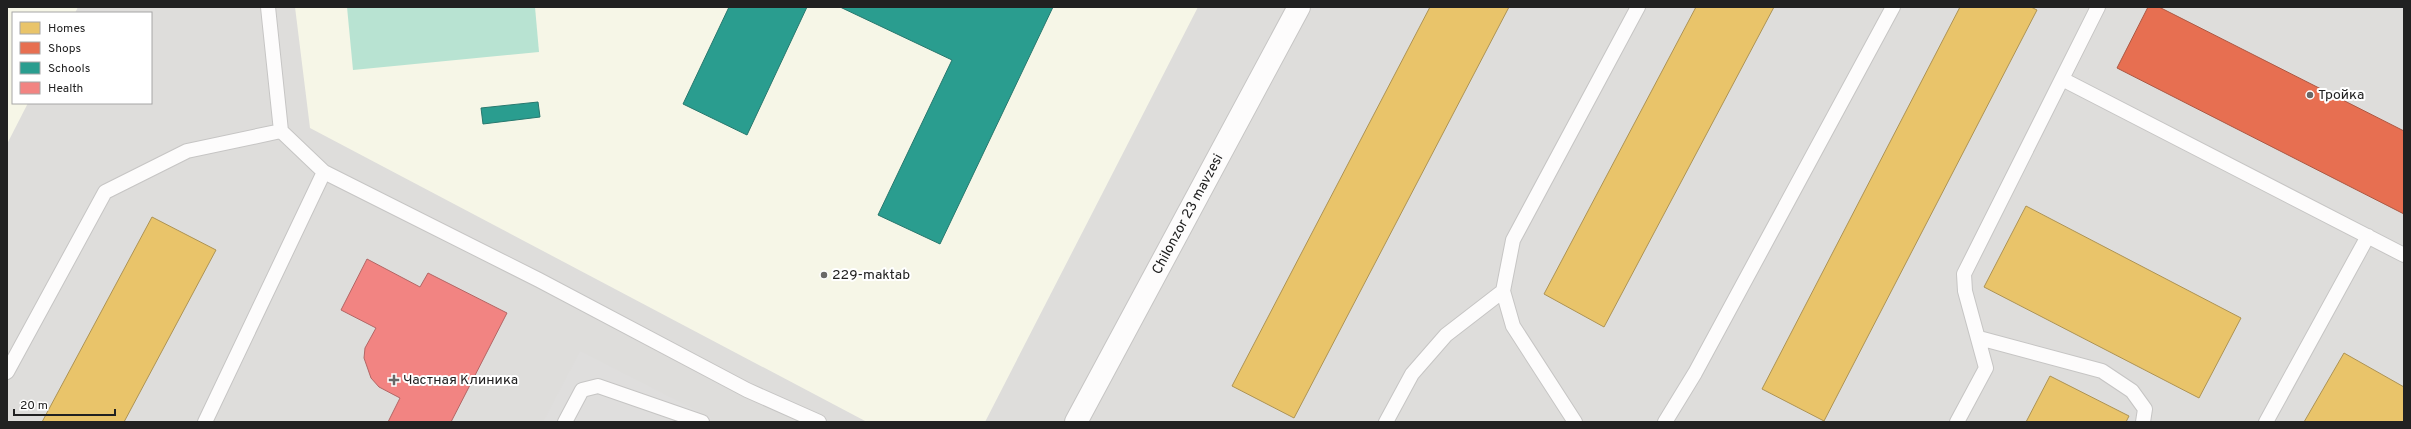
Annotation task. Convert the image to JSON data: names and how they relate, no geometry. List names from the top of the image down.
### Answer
{
  "streets": {
    "street": ["Chilonzor 23 mavzesi"]
  },
  "places": {
    "other": ["Тройка", "229-maktab"],
    "health": ["Частная Клиника"]
  },
  "legend": [
    "Homes",
    "Shops",
    "Schools",
    "Health"
  ],
  "scale_bar": "20 m"
}
